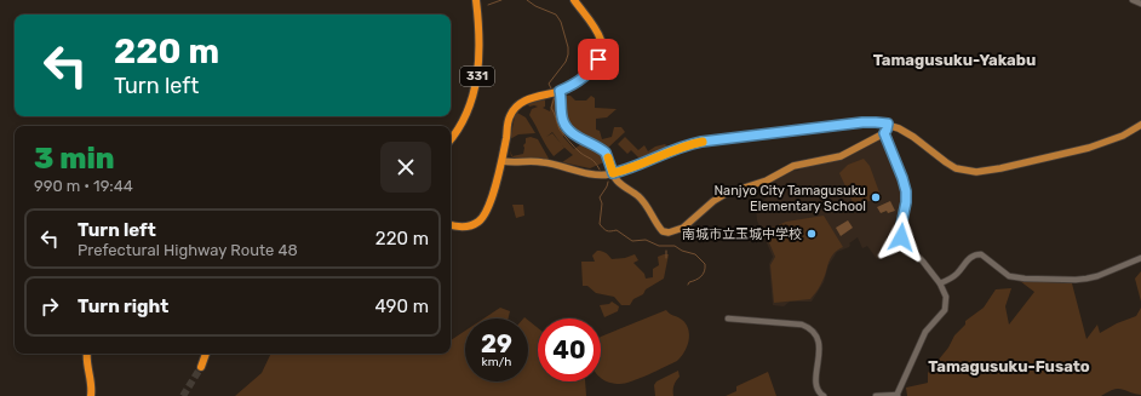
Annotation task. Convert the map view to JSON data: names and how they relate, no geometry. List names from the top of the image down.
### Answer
{
  "streets": {
    "highway": ["331"]
  },
  "districts": ["Tamagusuku-Yakabu", "Tamagusuku-Fusato"],
  "places": ["Nanjyo City Tamagusuku Elementary School", "南城市立玉城中学校"],
  "page": {
    "turn": ["220 m", "Turn left"],
    "heading": ["3 min", "990 m · 19:44"],
    "list": [
      {
        "name": "Turn left",
        "note": "Prefectural Highway Route 48",
        "value": "220 m"
      },
      {
        "name": "Turn right",
        "value": "490 m"
      }
    ],
    "speed": "29 km/h",
    "limit": "40"
  }
}
